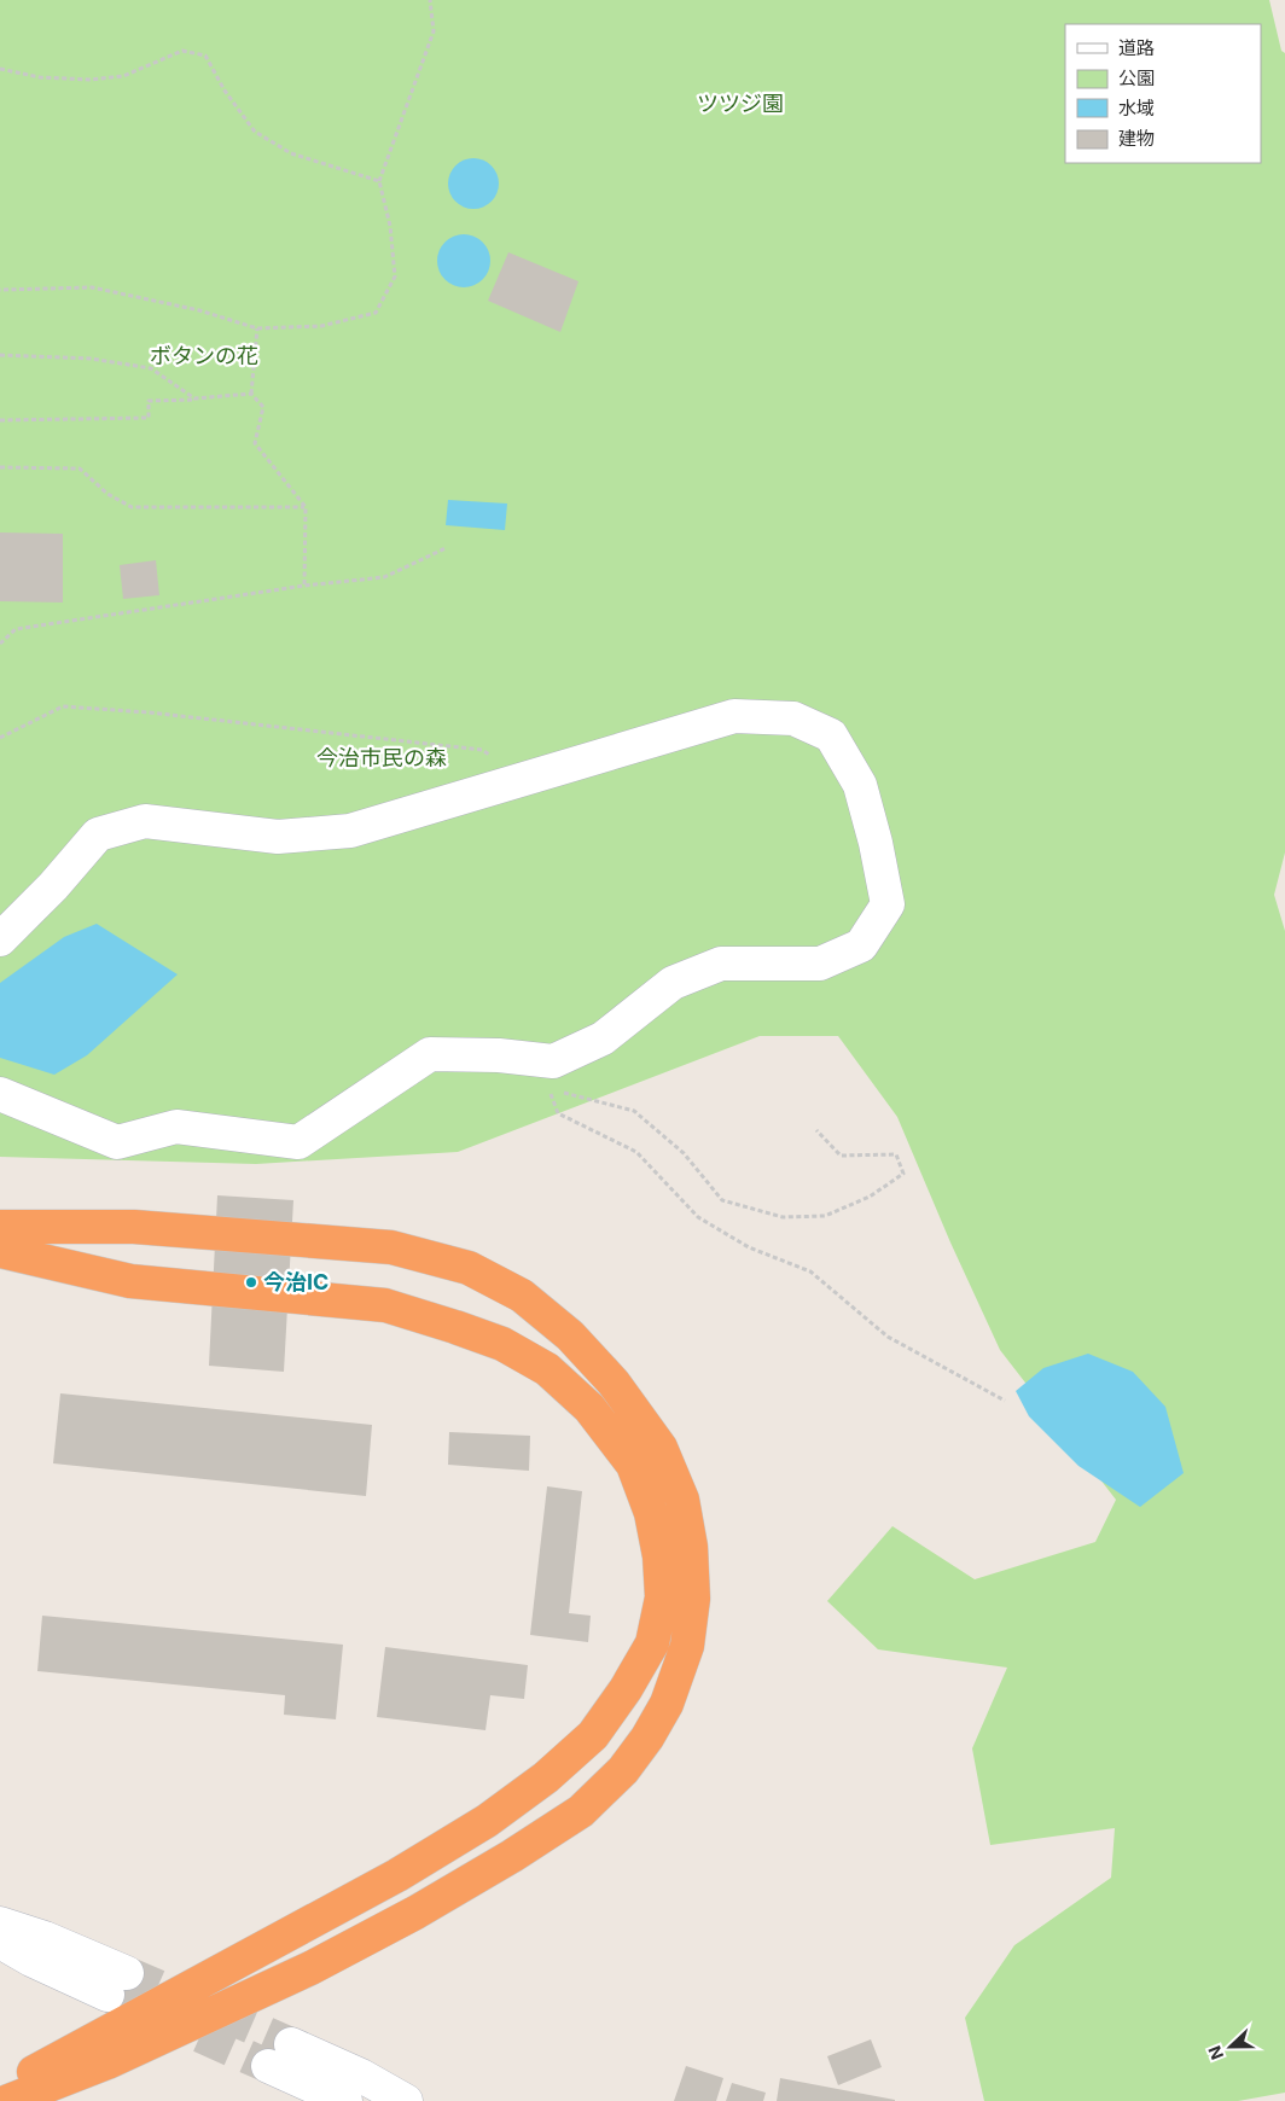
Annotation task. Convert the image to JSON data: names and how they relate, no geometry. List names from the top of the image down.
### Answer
{
  "parks": ["ツツジ園", "ボタンの花", "今治市民の森"],
  "places": ["今治IC"],
  "legend": [
    "道路",
    "公園",
    "水域",
    "建物"
  ],
  "north": "left"
}
